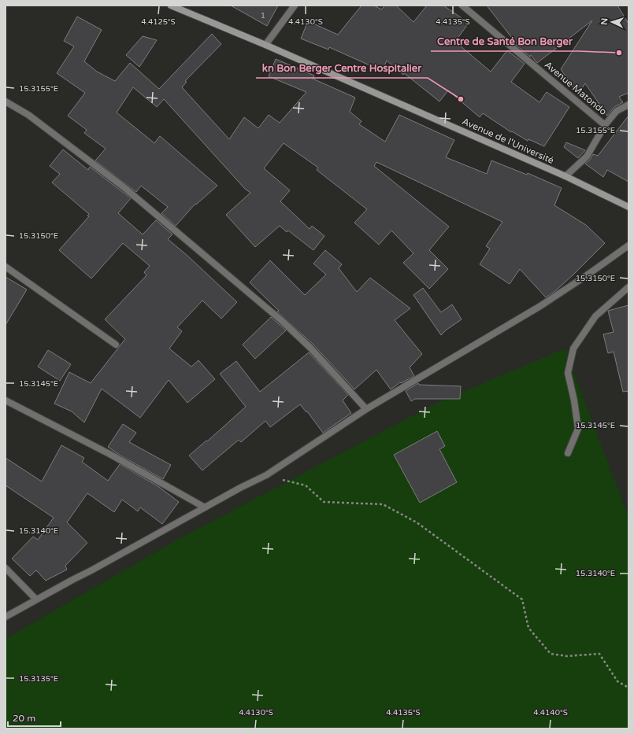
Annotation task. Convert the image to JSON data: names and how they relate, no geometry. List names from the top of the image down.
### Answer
{
  "streets": {
    "street": ["Avenue Matondo", "Avenue de l'Université"]
  },
  "places": ["Centre de Santé Bon Berger", "kn Bon Berger Centre Hospitalier"],
  "house_numbers": ["1"],
  "scale_bar": "20 m",
  "north": "left",
  "coordinates": [
    "4.4125°S",
    "4.4130°S",
    "4.4135°S",
    "15.3155°E",
    "15.3150°E",
    "15.3145°E",
    "15.3140°E",
    "15.3135°E",
    "4.4140°S"
  ]
}
